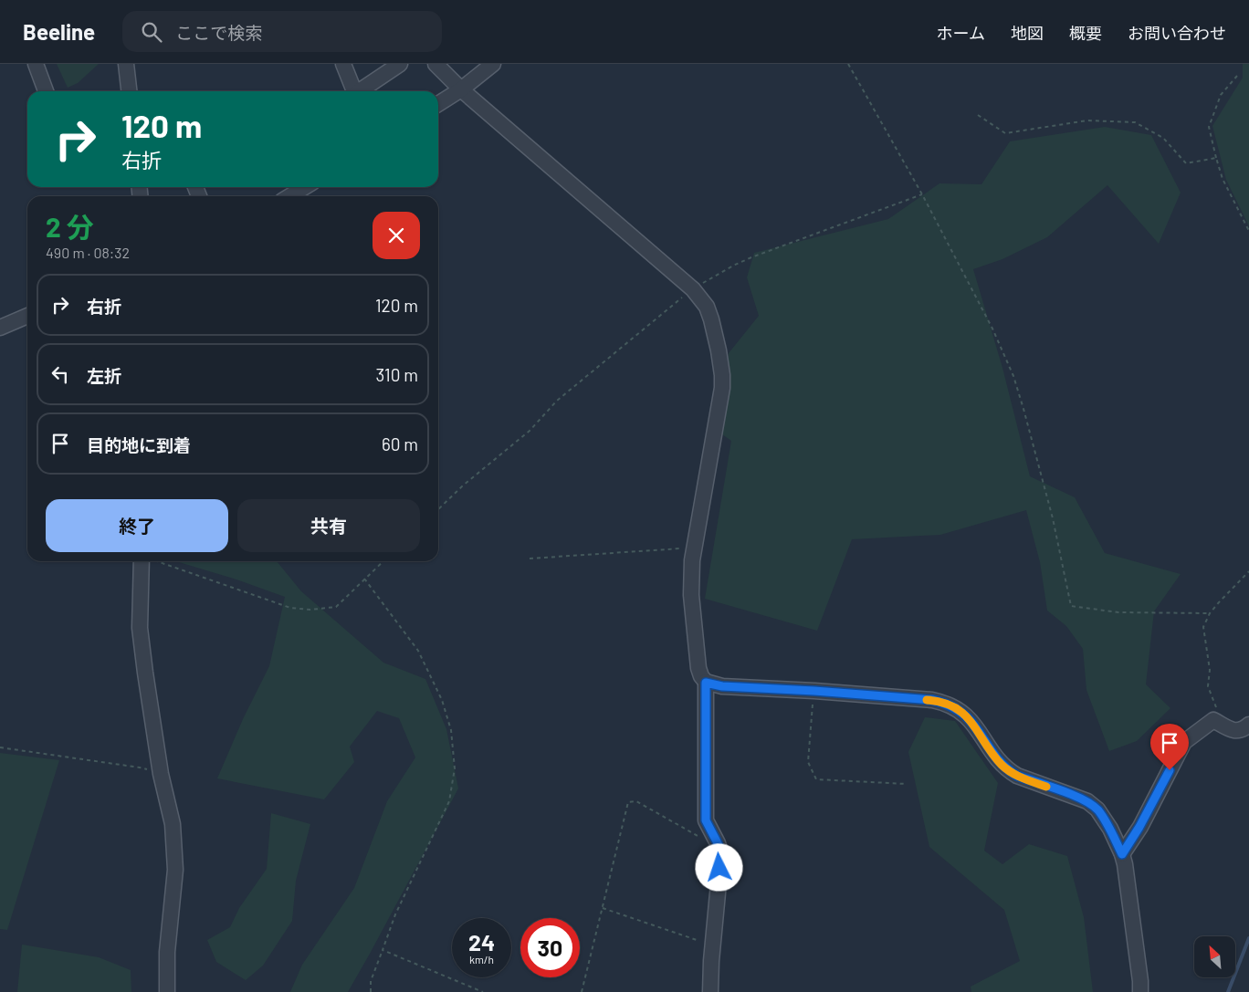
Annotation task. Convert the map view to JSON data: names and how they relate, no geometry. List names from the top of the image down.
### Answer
{
  "north": "top left",
  "page": {
    "header": "Beeline",
    "search": "ここで検索",
    "nav": [
      "ホーム",
      "地図",
      "概要",
      "お問い合わせ"
    ],
    "turn": ["120 m", "右折"],
    "heading": ["2 分", "490 m · 08:32"],
    "list": [
      {
        "name": "右折",
        "value": "120 m"
      },
      {
        "name": "左折",
        "value": "310 m"
      },
      {
        "name": "目的地に到着",
        "value": "60 m"
      }
    ],
    "buttons": ["終了", "共有"],
    "speed": "24 km/h",
    "limit": "30"
  }
}
